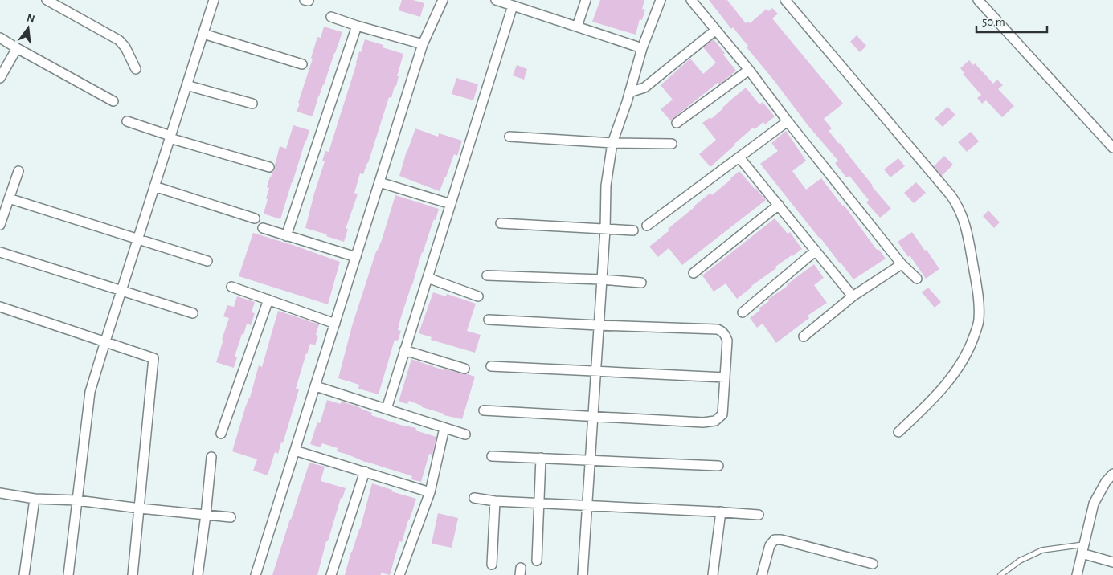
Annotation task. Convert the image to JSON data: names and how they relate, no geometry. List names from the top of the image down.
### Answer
{
  "scale_bar": "50 m",
  "north": "top"
}
